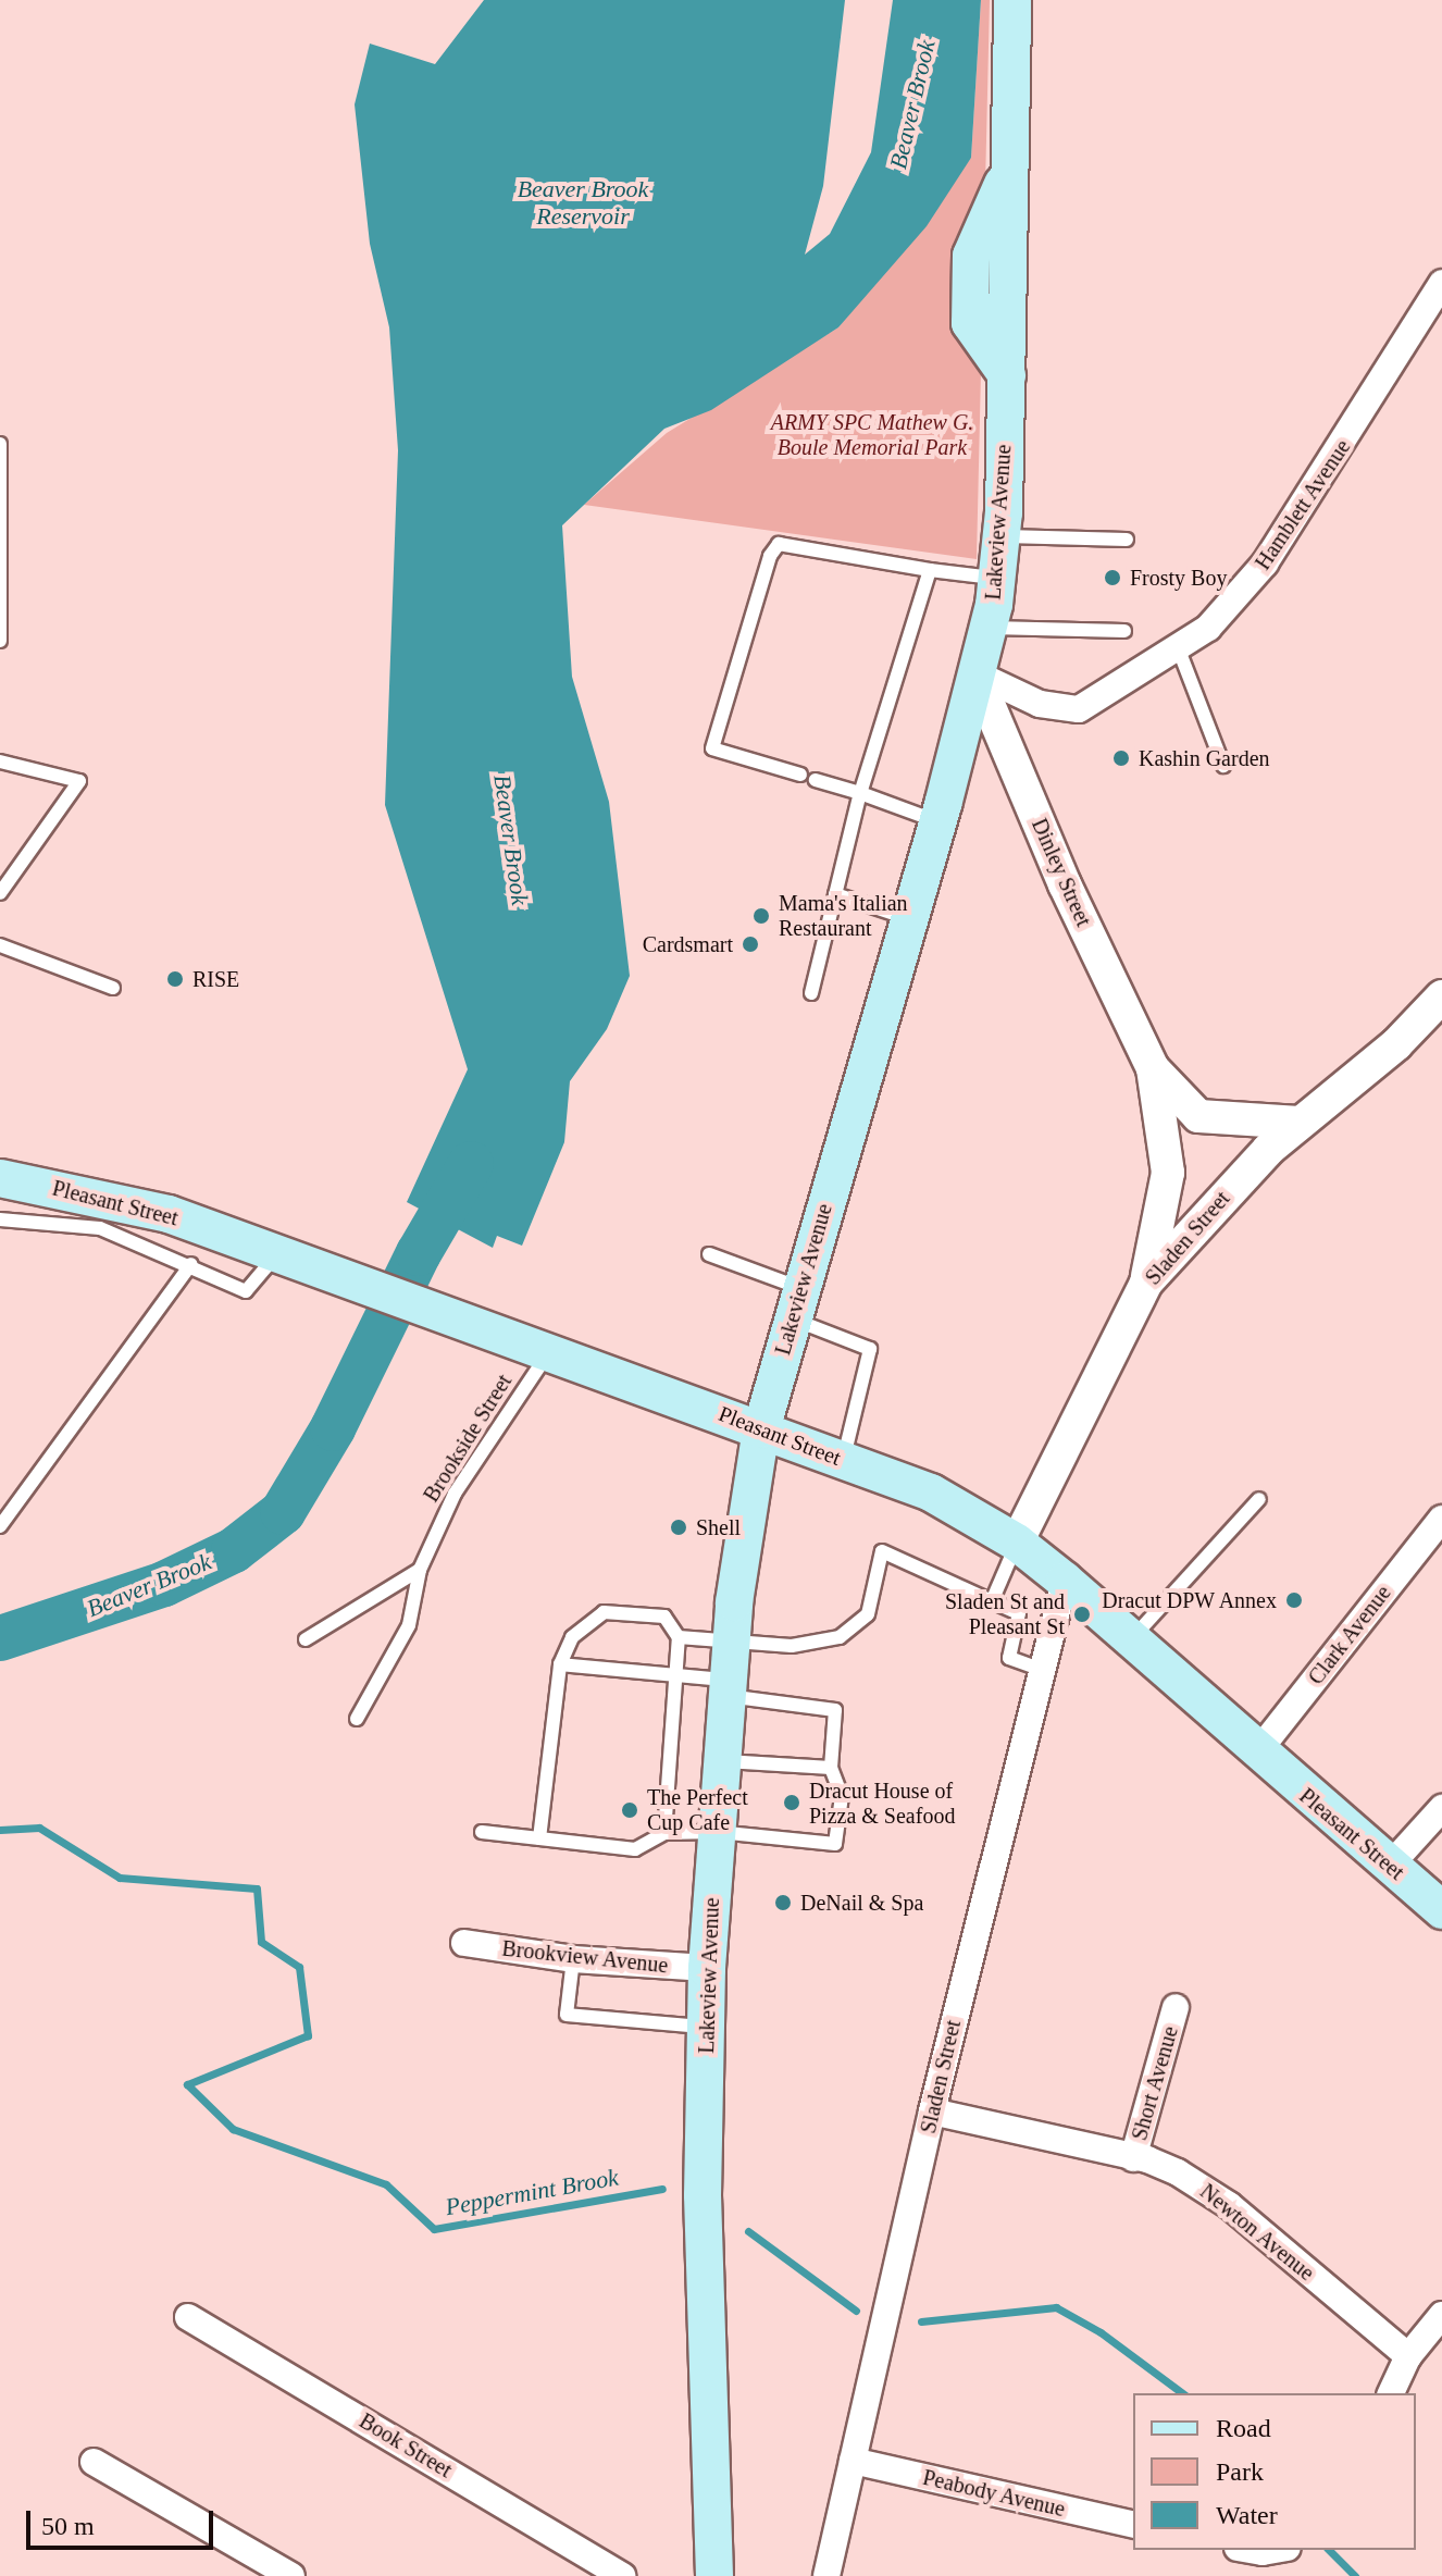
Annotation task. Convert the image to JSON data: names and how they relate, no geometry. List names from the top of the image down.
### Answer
{
  "streets": {
    "main road": ["Lakeview Avenue", "Pleasant Street"],
    "street": [
      "Hamblett Avenue",
      "Dinley Street",
      "Sladen Street",
      "Clark Avenue",
      "Brookview Avenue",
      "Short Avenue",
      "Newton Avenue",
      "Book Street",
      "Peabody Avenue"
    ],
    "lane": ["Brookside Street"]
  },
  "crossings": [
    ["Hamblett Avenue", "Lakeview Avenue"],
    ["Hamblett Avenue", "Dinley Street"],
    ["Lakeview Avenue", "Dinley Street"],
    ["Lakeview Avenue", "Pleasant Street"],
    ["Lakeview Avenue", "Brookview Avenue"],
    ["Dinley Street", "Sladen Street"],
    ["Pleasant Street", "Sladen Street"],
    ["Pleasant Street", "Brookside Street"],
    ["Pleasant Street", "Clark Avenue"],
    ["Sladen Street", "Newton Avenue"],
    ["Sladen Street", "Peabody Avenue"],
    ["Short Avenue", "Newton Avenue"]
  ],
  "water": ["Beaver Brook", "Beaver Brook Reservoir", "Peppermint Brook"],
  "parks": ["ARMY SPC Mathew G. Boule Memorial Park"],
  "places": [
    "Frosty Boy",
    "Kashin Garden",
    "Mama's Italian Restaurant",
    "Cardsmart",
    "RISE",
    "Shell",
    "Dracut DPW Annex",
    "Sladen St and Pleasant St",
    "Dracut House of Pizza & Seafood",
    "The Perfect Cup Cafe",
    "DeNail & Spa"
  ],
  "legend": ["Road", "Park", "Water"],
  "scale_bar": "50 m"
}
